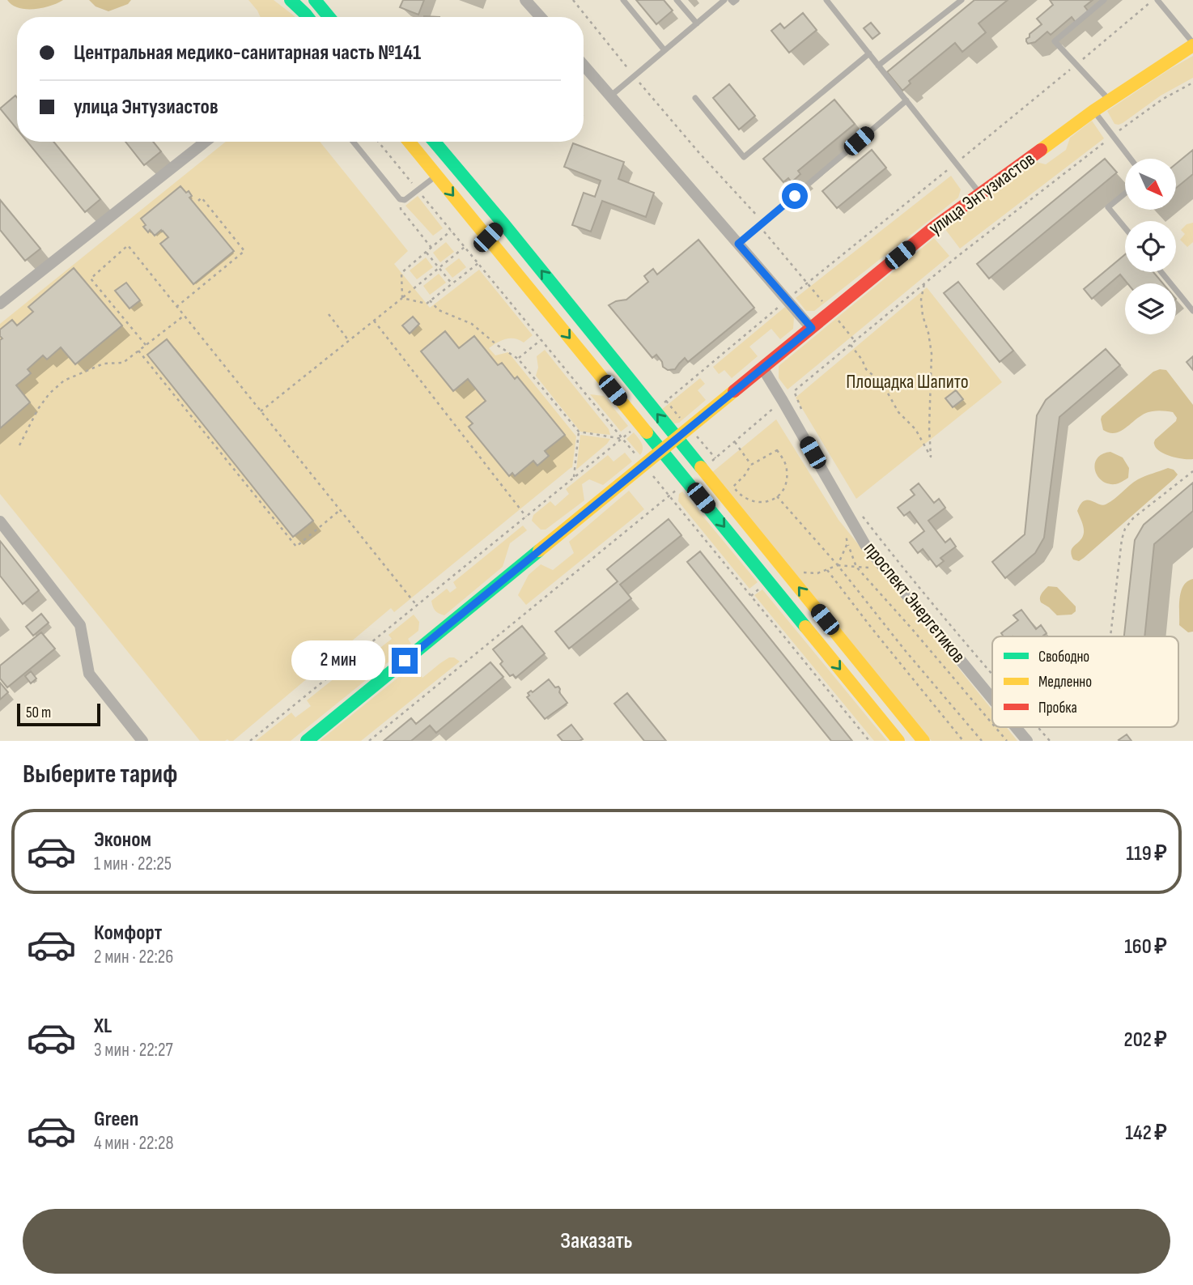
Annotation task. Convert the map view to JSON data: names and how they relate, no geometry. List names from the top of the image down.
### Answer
{
  "streets": {
    "main road": ["улица Энтузиастов"],
    "street": ["проспект Энергетиков"]
  },
  "crossings": [
    ["улица Энтузиастов", "проспект Энергетиков"]
  ],
  "parks": ["Площадка Шапито"],
  "legend": ["Свободно", "Медленно", "Пробка"],
  "scale_bar": "50 m",
  "north": "bottom right",
  "page": {
    "banner": ["Центральная медико-санитарная часть №141", "улица Энтузиастов"],
    "bubble": "2 мин",
    "scale": "50 m",
    "heading": "Выберите тариф",
    "list": [
      {
        "name": "Эконом",
        "note": "1 мин · 22:25",
        "value": "119 ₽"
      },
      {
        "name": "Комфорт",
        "note": "2 мин · 22:26",
        "value": "160 ₽"
      },
      {
        "name": "XL",
        "note": "3 мин · 22:27",
        "value": "202 ₽"
      },
      {
        "name": "Green",
        "note": "4 мин · 22:28",
        "value": "142 ₽"
      }
    ],
    "buttons": "Заказать"
  }
}
